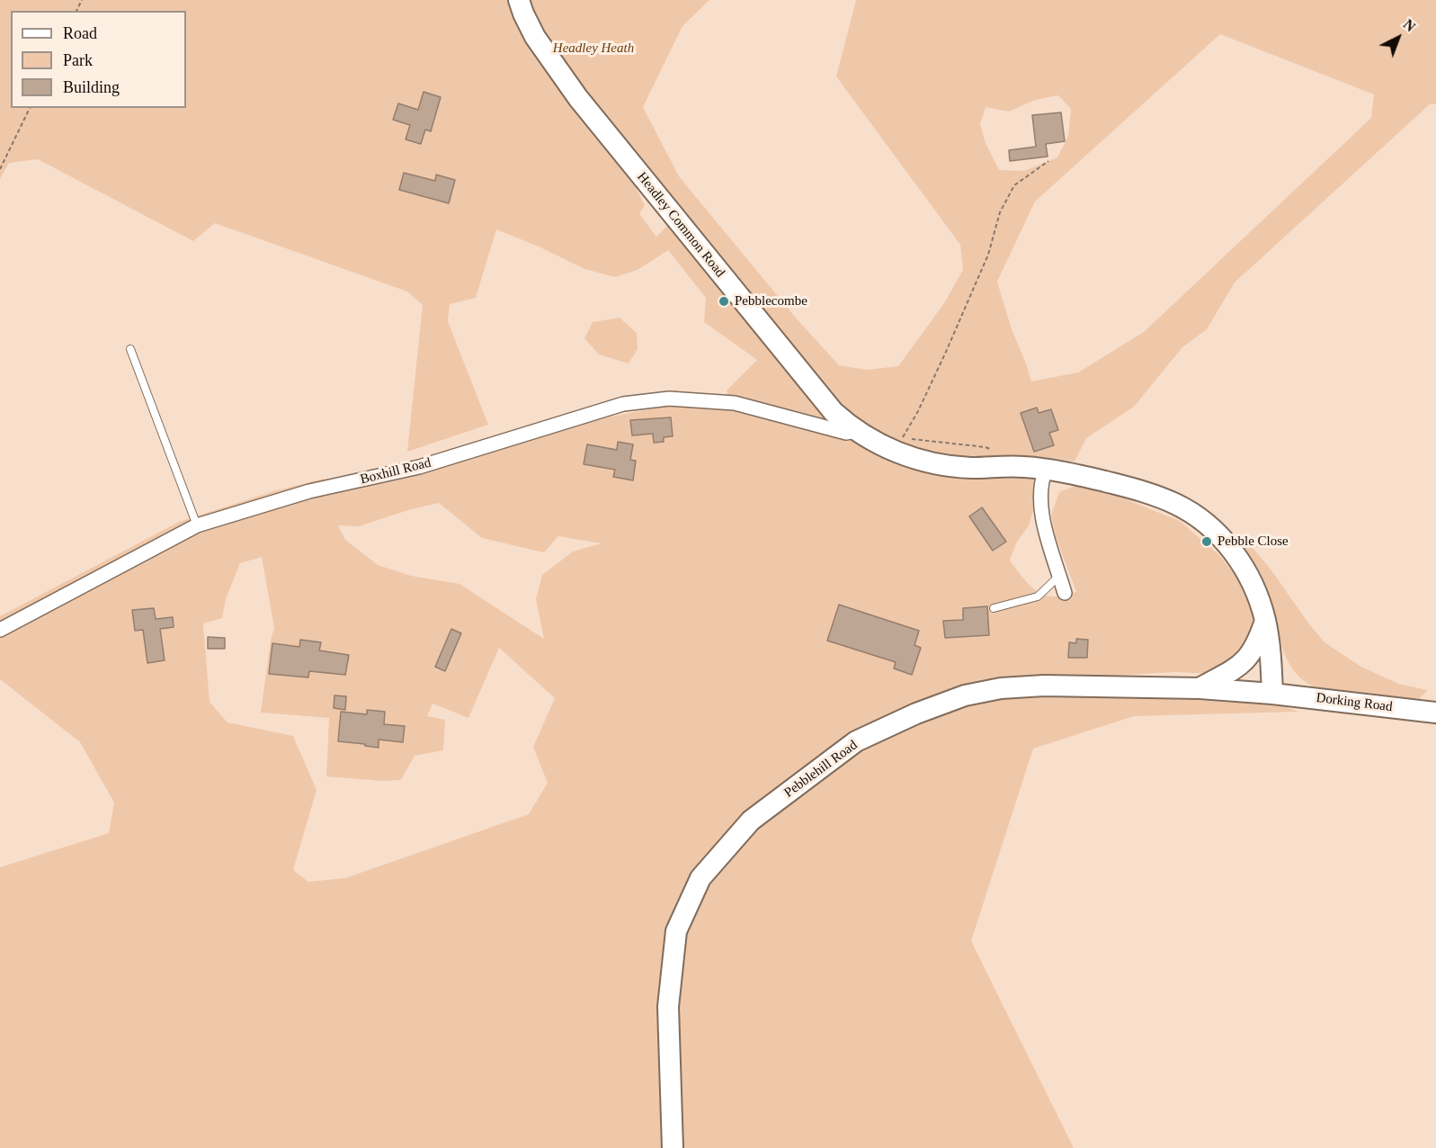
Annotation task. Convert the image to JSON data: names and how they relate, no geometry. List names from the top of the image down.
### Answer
{
  "streets": {
    "main road": ["Headley Common Road", "Dorking Road", "Pebblehill Road"],
    "street": ["Boxhill Road"]
  },
  "crossings": [
    ["Headley Common Road", "Boxhill Road"],
    ["Headley Common Road", "Dorking Road"],
    ["Headley Common Road", "Pebblehill Road"],
    ["Dorking Road", "Pebblehill Road"]
  ],
  "parks": ["Headley Heath"],
  "places": ["Pebblecombe", "Pebble Close"],
  "legend": ["Road", "Park", "Building"],
  "north": "top right"
}
